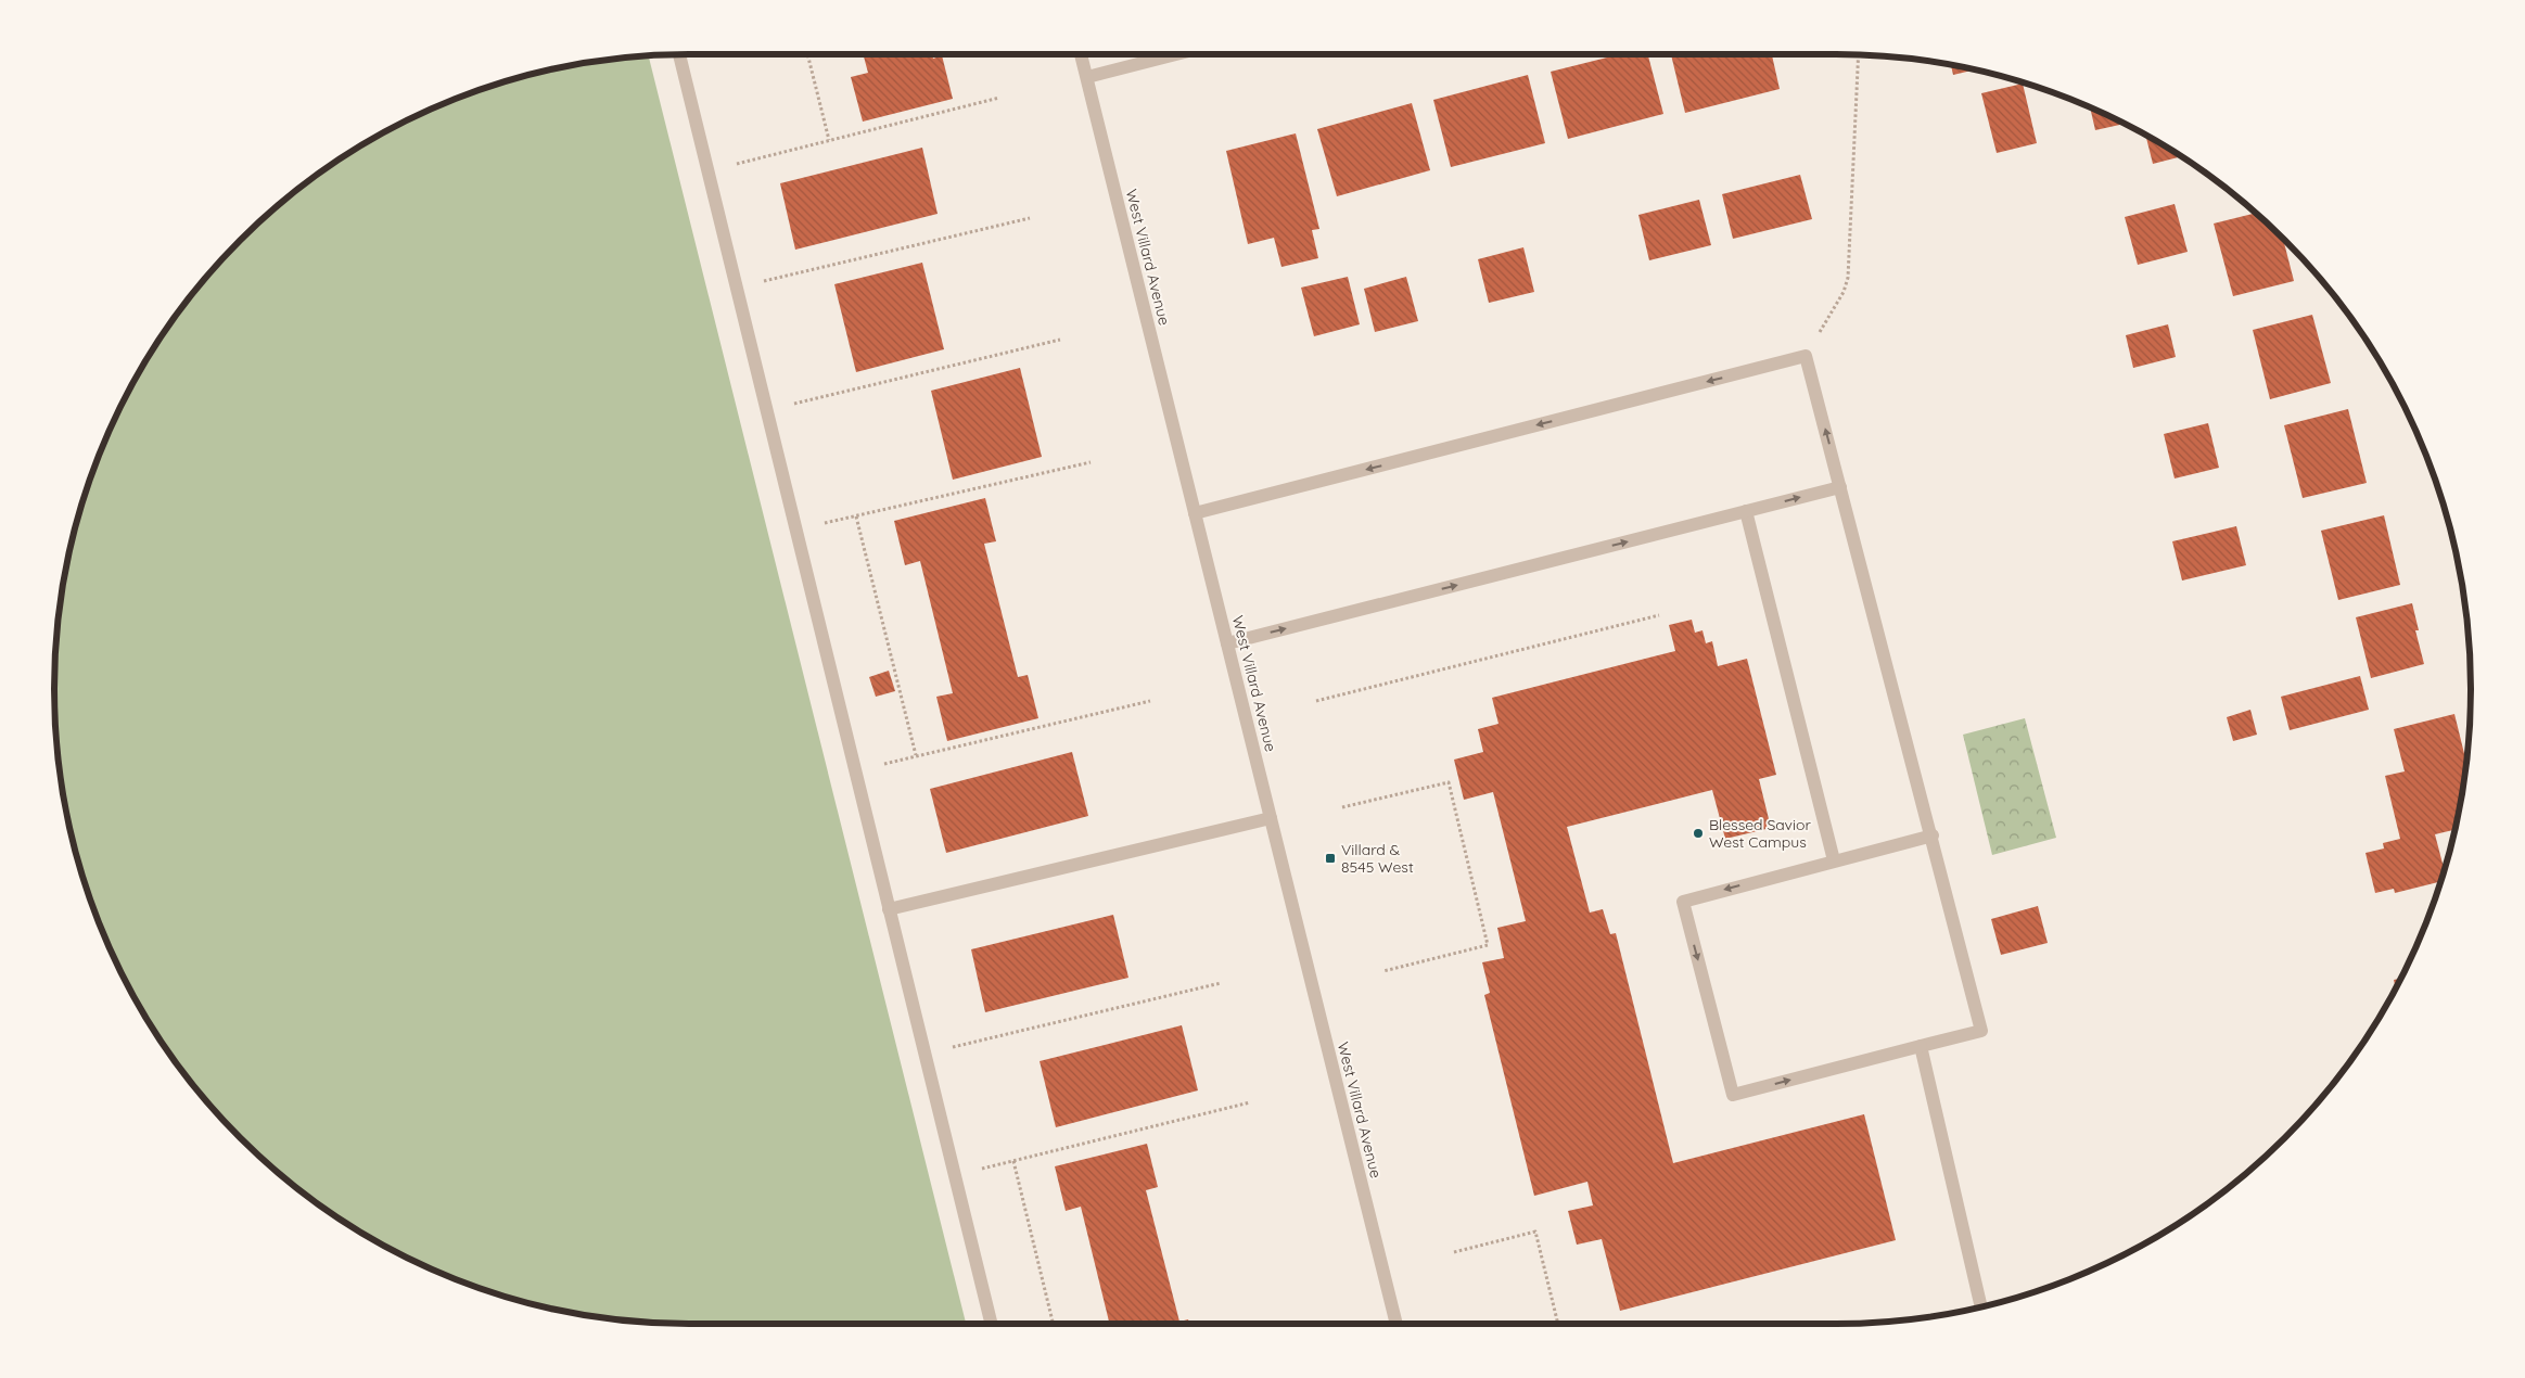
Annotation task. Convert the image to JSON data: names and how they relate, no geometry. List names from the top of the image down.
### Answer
{
  "streets": {
    "street": ["West Villard Avenue"]
  },
  "places": {
    "other": ["Blessed Savior West Campus"],
    "transit": ["Villard & 8545 West"]
  }
}
